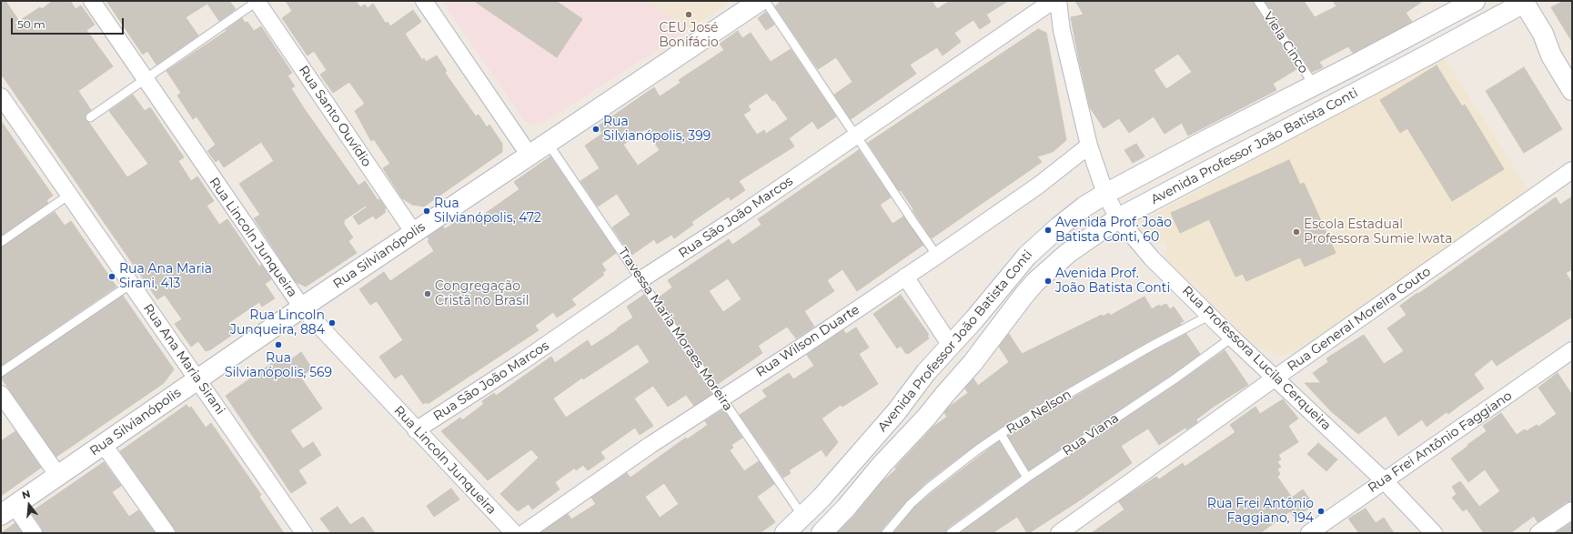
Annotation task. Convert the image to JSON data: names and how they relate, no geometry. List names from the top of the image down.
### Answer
{
  "streets": {
    "main road": ["Avenida Professor João Batista Conti", "Rua Silvianópolis"],
    "street": [
      "Rua Santo Ouvídio",
      "Rua São João Marcos",
      "Rua Lincoln Junqueira",
      "Rua General Moreira Couto",
      "Rua Wilson Duarte",
      "Rua Professora Lucila Cerqueira",
      "Rua Ana Maria Sirani",
      "Rua Frei Antônio Faggiano"
    ],
    "lane": [
      "Viela Cinco",
      "Travessa Maria Moraes Moreira",
      "Rua Nelson",
      "Rua Viana"
    ]
  },
  "crossings": [
    ["Viela Cinco", "Avenida Professor João Batista Conti"],
    ["Rua Santo Ouvídio", "Rua Silvianópolis"],
    ["Avenida Professor João Batista Conti", "Travessa Maria Moraes Moreira"],
    ["Avenida Professor João Batista Conti", "Rua Professora Lucila Cerqueira"],
    ["Rua São João Marcos", "Rua Lincoln Junqueira"],
    ["Rua São João Marcos", "Travessa Maria Moraes Moreira"],
    ["Rua Lincoln Junqueira", "Rua Silvianópolis"],
    ["Rua Silvianópolis", "Travessa Maria Moraes Moreira"],
    ["Rua Silvianópolis", "Rua Ana Maria Sirani"],
    ["Rua General Moreira Couto", "Rua Professora Lucila Cerqueira"],
    ["Travessa Maria Moraes Moreira", "Rua Wilson Duarte"],
    ["Rua Wilson Duarte", "Rua Professora Lucila Cerqueira"],
    ["Rua Professora Lucila Cerqueira", "Rua Nelson"],
    ["Rua Professora Lucila Cerqueira", "Rua Viana"],
    ["Rua Professora Lucila Cerqueira", "Rua Frei Antônio Faggiano"]
  ],
  "places": [
    "CEU José Bonifácio",
    "Rua Silvianópolis, 399",
    "Rua Silvianópolis, 472",
    "Avenida Prof. João Batista Conti, 60",
    "Escola Estadual Professora Sumie Iwata",
    "Rua Ana Maria Sirani, 413",
    "Avenida Prof. João Batista Conti",
    "Congregação Cristã no Brasil",
    "Rua Lincoln Junqueira, 884",
    "Rua Silvianópolis, 569",
    "Rua Frei Antônio Faggiano, 194"
  ],
  "scale_bar": "50 m",
  "north": "top"
}
